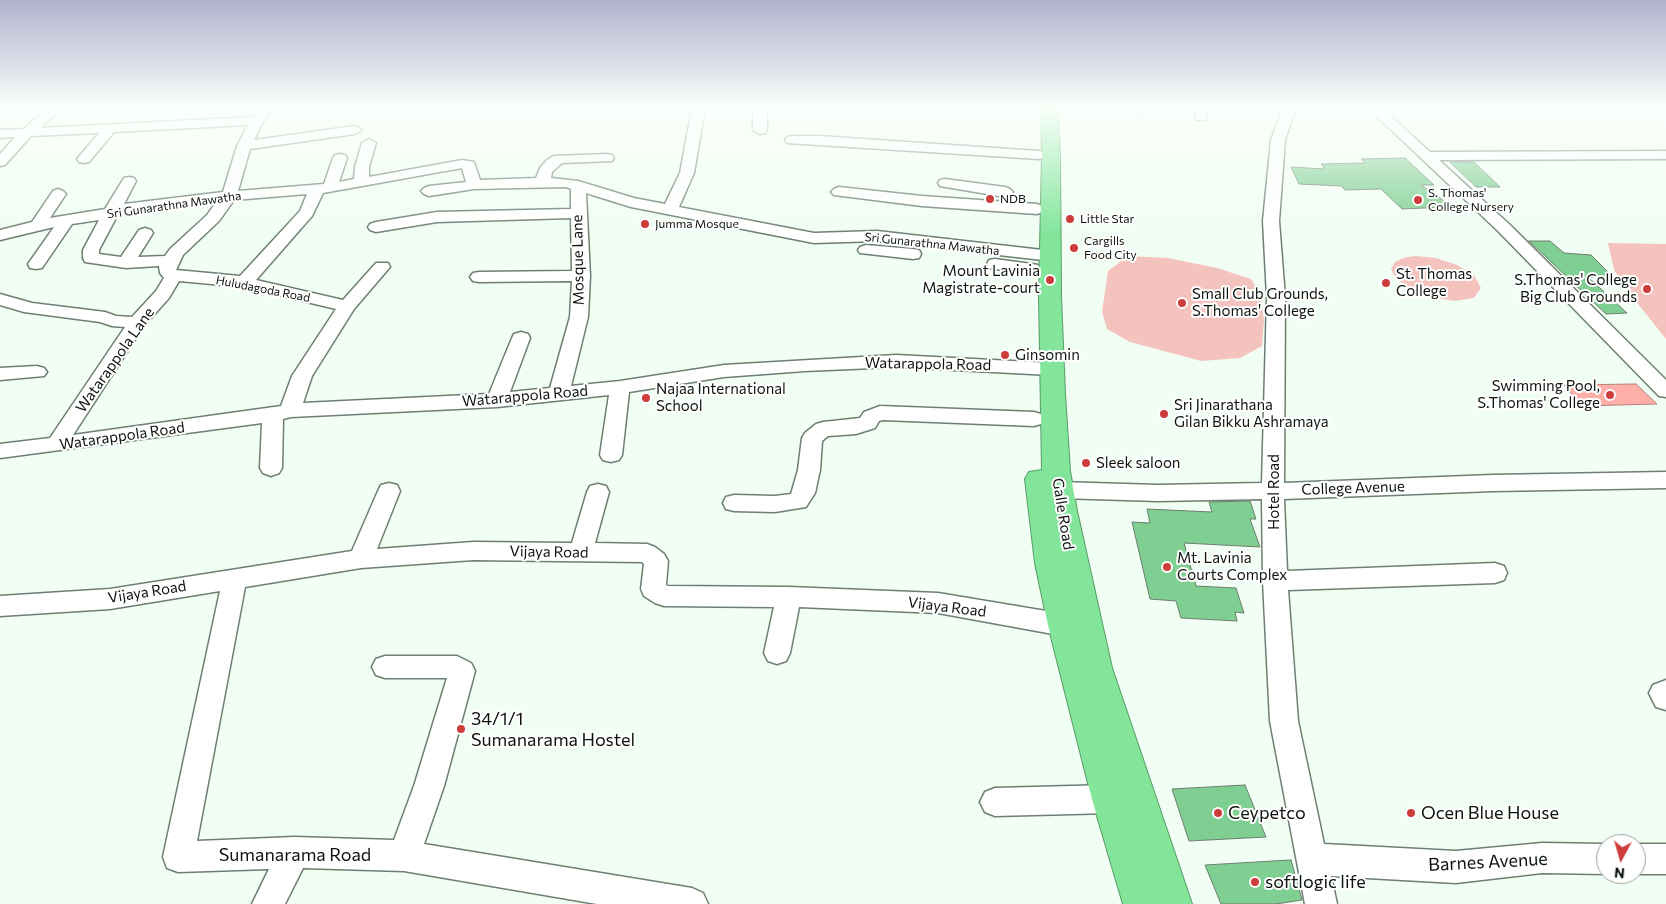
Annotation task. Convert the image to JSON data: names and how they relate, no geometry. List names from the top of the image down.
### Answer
{
  "streets": {
    "highway": ["Galle Road"],
    "street": [
      "Sri Gunarathna Mawatha",
      "Mosque Lane",
      "Huludagoda Road",
      "Watarappola Lane",
      "Watarappola Road",
      "College Avenue",
      "Hotel Road",
      "Vijaya Road",
      "Sumanarama Road",
      "Barnes Avenue"
    ]
  },
  "crossings": [
    ["Sri Gunarathna Mawatha", "Mosque Lane"],
    ["Sri Gunarathna Mawatha", "Huludagoda Road"],
    ["Sri Gunarathna Mawatha", "Galle Road"],
    ["Mosque Lane", "Watarappola Road"],
    ["Huludagoda Road", "Watarappola Lane"],
    ["Watarappola Lane", "Watarappola Road"],
    ["Watarappola Road", "Galle Road"],
    ["College Avenue", "Hotel Road"],
    ["College Avenue", "Galle Road"],
    ["Hotel Road", "Barnes Avenue"],
    ["Galle Road", "Vijaya Road"],
    ["Vijaya Road", "Sumanarama Road"]
  ],
  "places": [
    "NDB",
    "S. Thomas' College Nursery",
    "Little Star",
    "Jumma Mosque",
    "Cargills Food City",
    "Mount Lavinia Magistrate-court",
    "St. Thomas College",
    "S.Thomas' College Big Club Grounds",
    "Small Club Grounds, S.Thomas' College",
    "Ginsomin",
    "Swimming Pool, S.Thomas' College",
    "Najaa International School",
    "Sri Jinarathana Gilan Bikku Ashramaya",
    "Sleek saloon",
    "Mt. Lavinia Courts Complex",
    "34/1/1 Sumanarama Hostel",
    "Ceypetco",
    "Ocen Blue House",
    "softlogic life"
  ],
  "north": "bottom"
}
